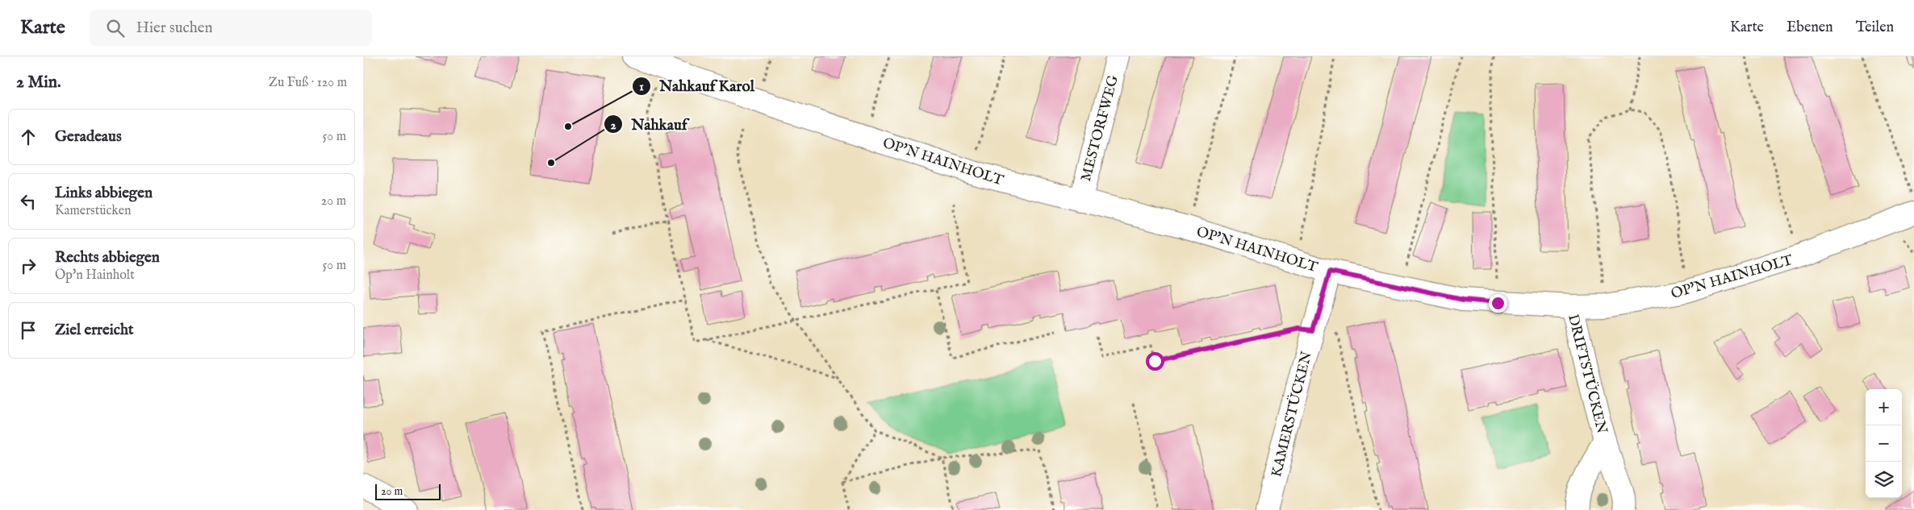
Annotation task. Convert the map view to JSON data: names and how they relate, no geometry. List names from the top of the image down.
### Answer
{
  "streets": {
    "street": [
      "MESTORFWEG",
      "OP'N HAINHOLT",
      "DRIFTSTÜCKEN",
      "KAMERSTÜCKEN"
    ]
  },
  "crossings": [
    ["MESTORFWEG", "OP'N HAINHOLT"],
    ["OP'N HAINHOLT", "DRIFTSTÜCKEN"],
    ["OP'N HAINHOLT", "KAMERSTÜCKEN"]
  ],
  "places": ["Nahkauf Karol", "Nahkauf"],
  "scale_bar": "20 m",
  "page": {
    "header": "Karte",
    "search": "Hier suchen",
    "nav": ["Karte", "Ebenen", "Teilen"],
    "heading": ["2 Min.", "Zu Fuß · 120 m"],
    "list": [
      ["Geradeaus", "50 m"],
      ["Links abbiegen", "Kamerstücken", "20 m"],
      ["Rechts abbiegen", "Op'n Hainholt", "50 m"],
      "Ziel erreicht"
    ],
    "map_buttons": ["+", "−"],
    "scale": "20 m"
  }
}
